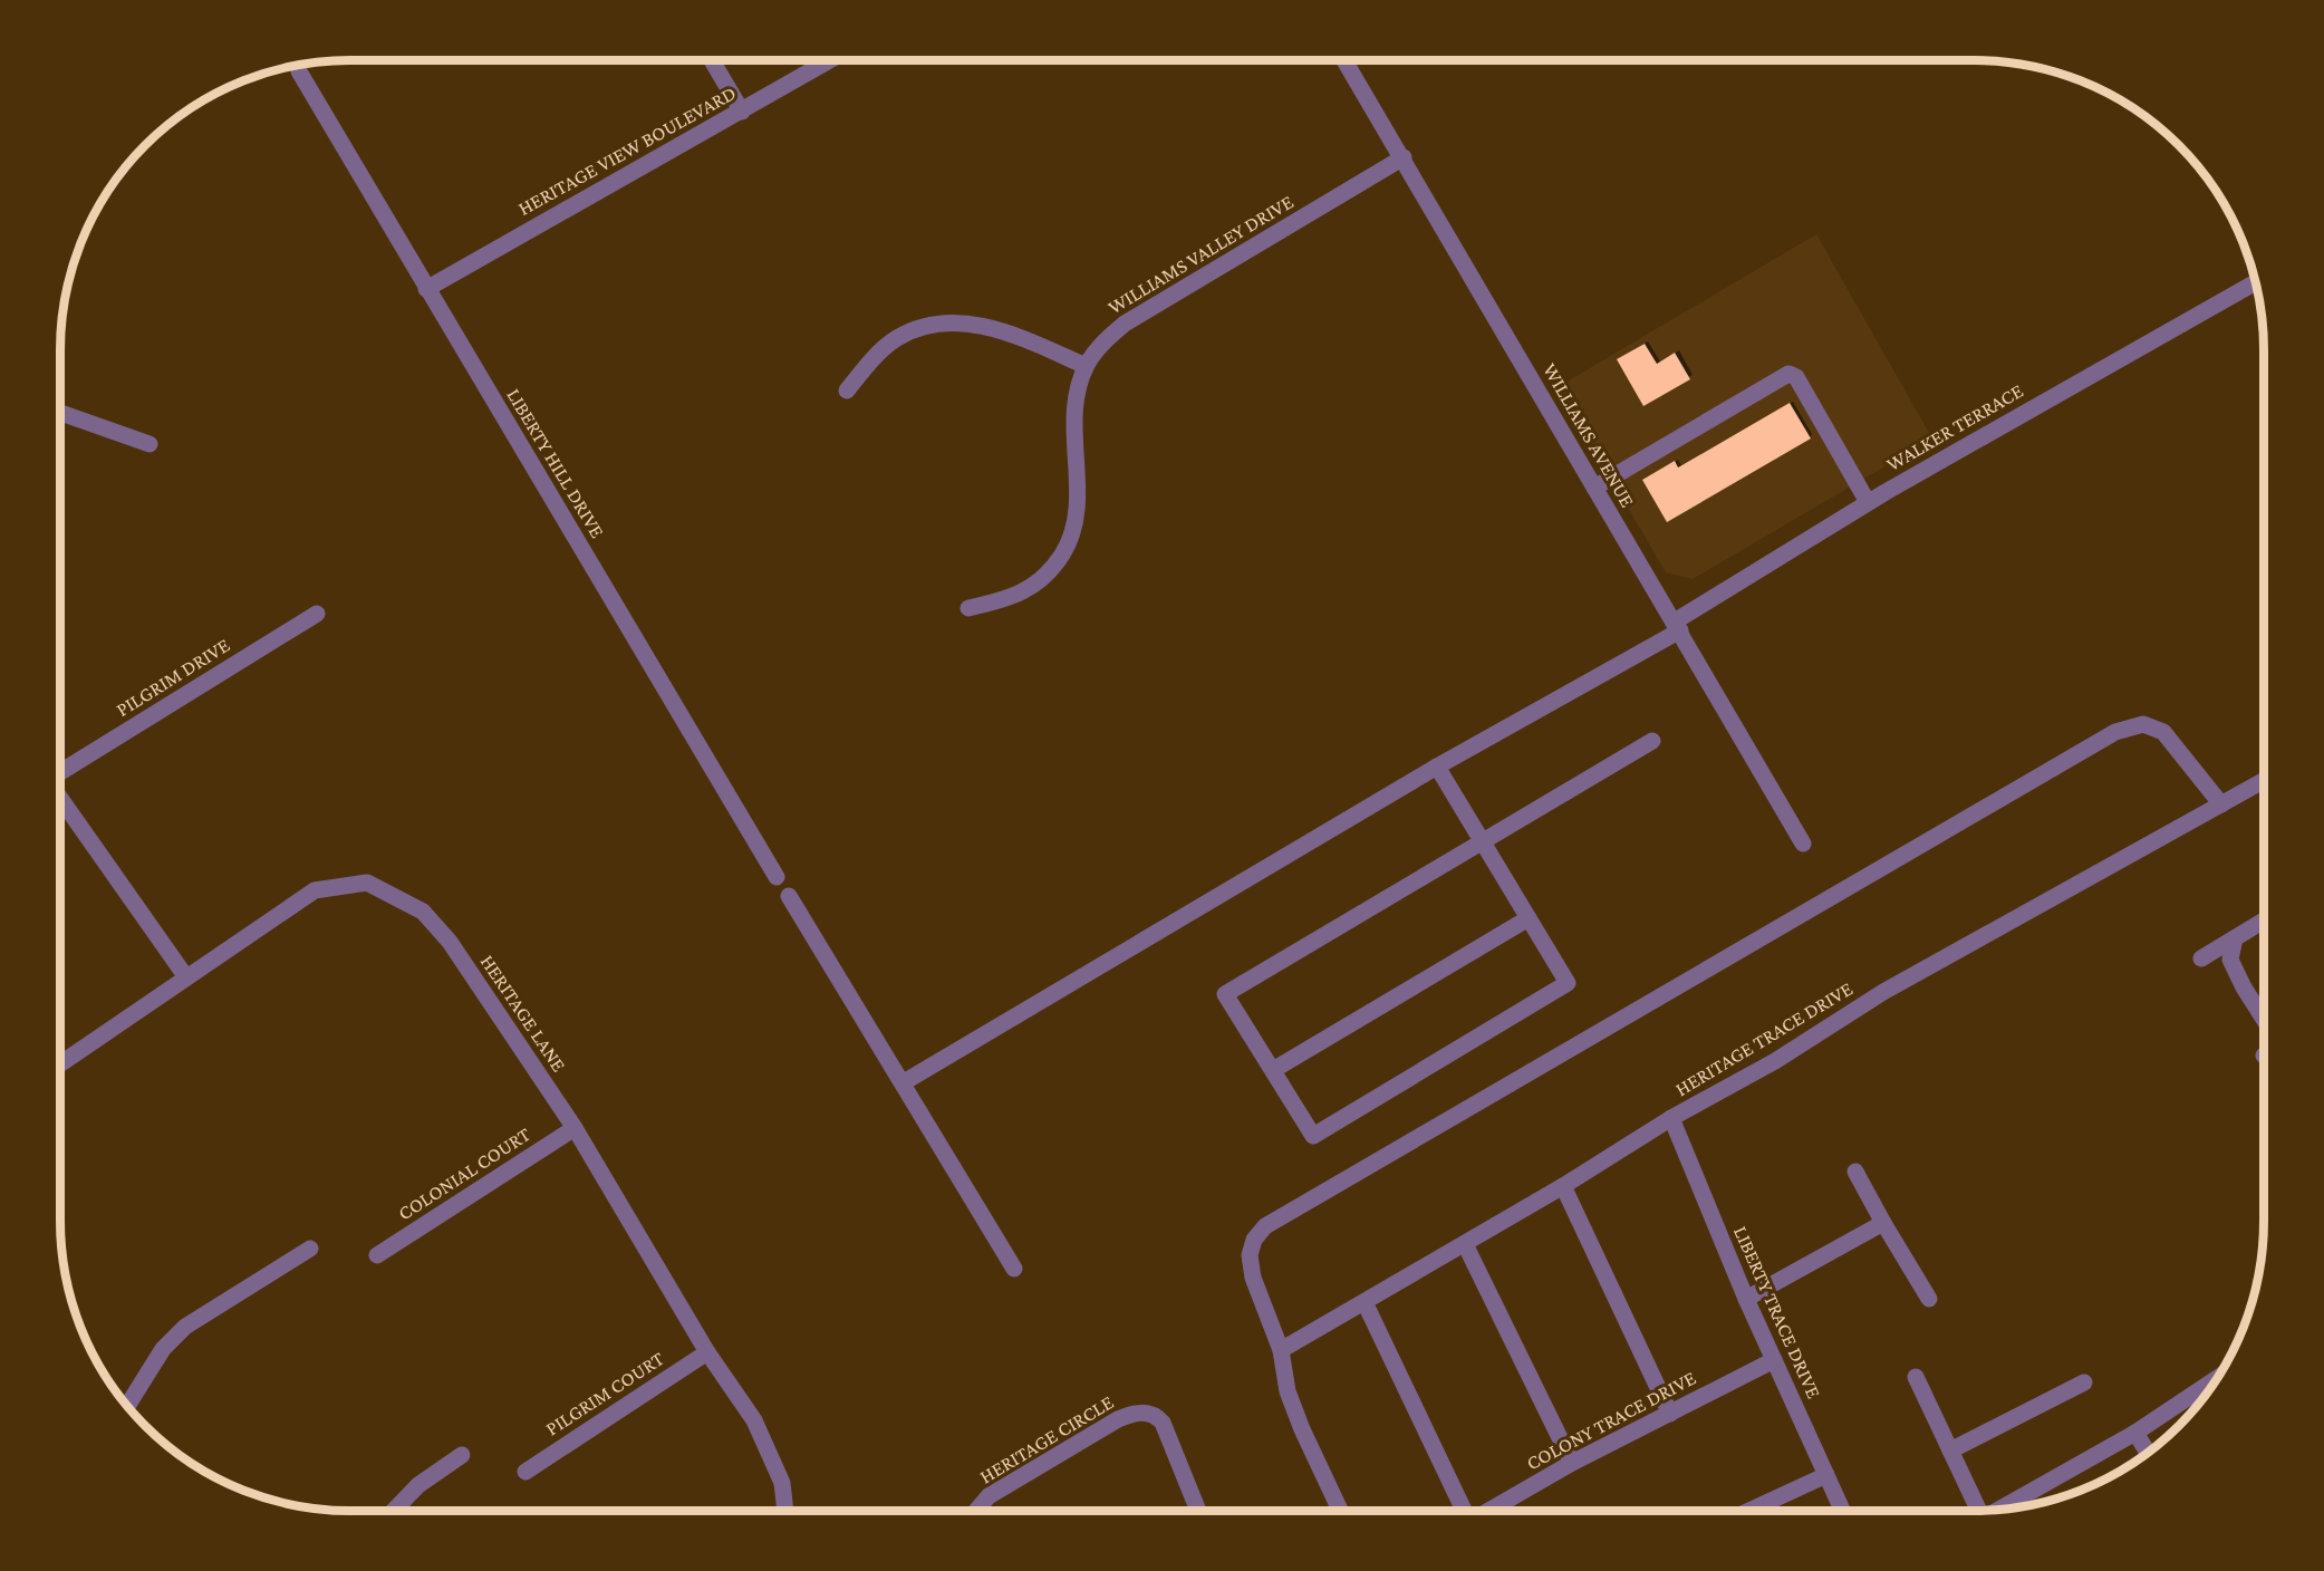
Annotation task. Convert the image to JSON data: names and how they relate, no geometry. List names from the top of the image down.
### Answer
{
  "streets": {
    "street": [
      "HERITAGE VIEW BOULEVARD",
      "WILLIAMS VALLEY DRIVE",
      "WALKER TERRACE",
      "WILLIAMS AVENUE",
      "LIBERTY HILL DRIVE",
      "PILGRIM DRIVE",
      "HERITAGE LANE",
      "HERITAGE TRACE DRIVE",
      "COLONIAL COURT",
      "LIBERTY TRACE DRIVE",
      "PILGRIM COURT",
      "COLONY TRACE DRIVE",
      "HERITAGE CIRCLE"
    ]
  },
  "crossings": [
    ["HERITAGE VIEW BOULEVARD", "LIBERTY HILL DRIVE"],
    ["WILLIAMS VALLEY DRIVE", "WILLIAMS AVENUE"],
    ["WALKER TERRACE", "WILLIAMS AVENUE"],
    ["HERITAGE LANE", "COLONIAL COURT"],
    ["HERITAGE LANE", "PILGRIM COURT"],
    ["HERITAGE TRACE DRIVE", "LIBERTY TRACE DRIVE"],
    ["LIBERTY TRACE DRIVE", "COLONY TRACE DRIVE"]
  ]
}
